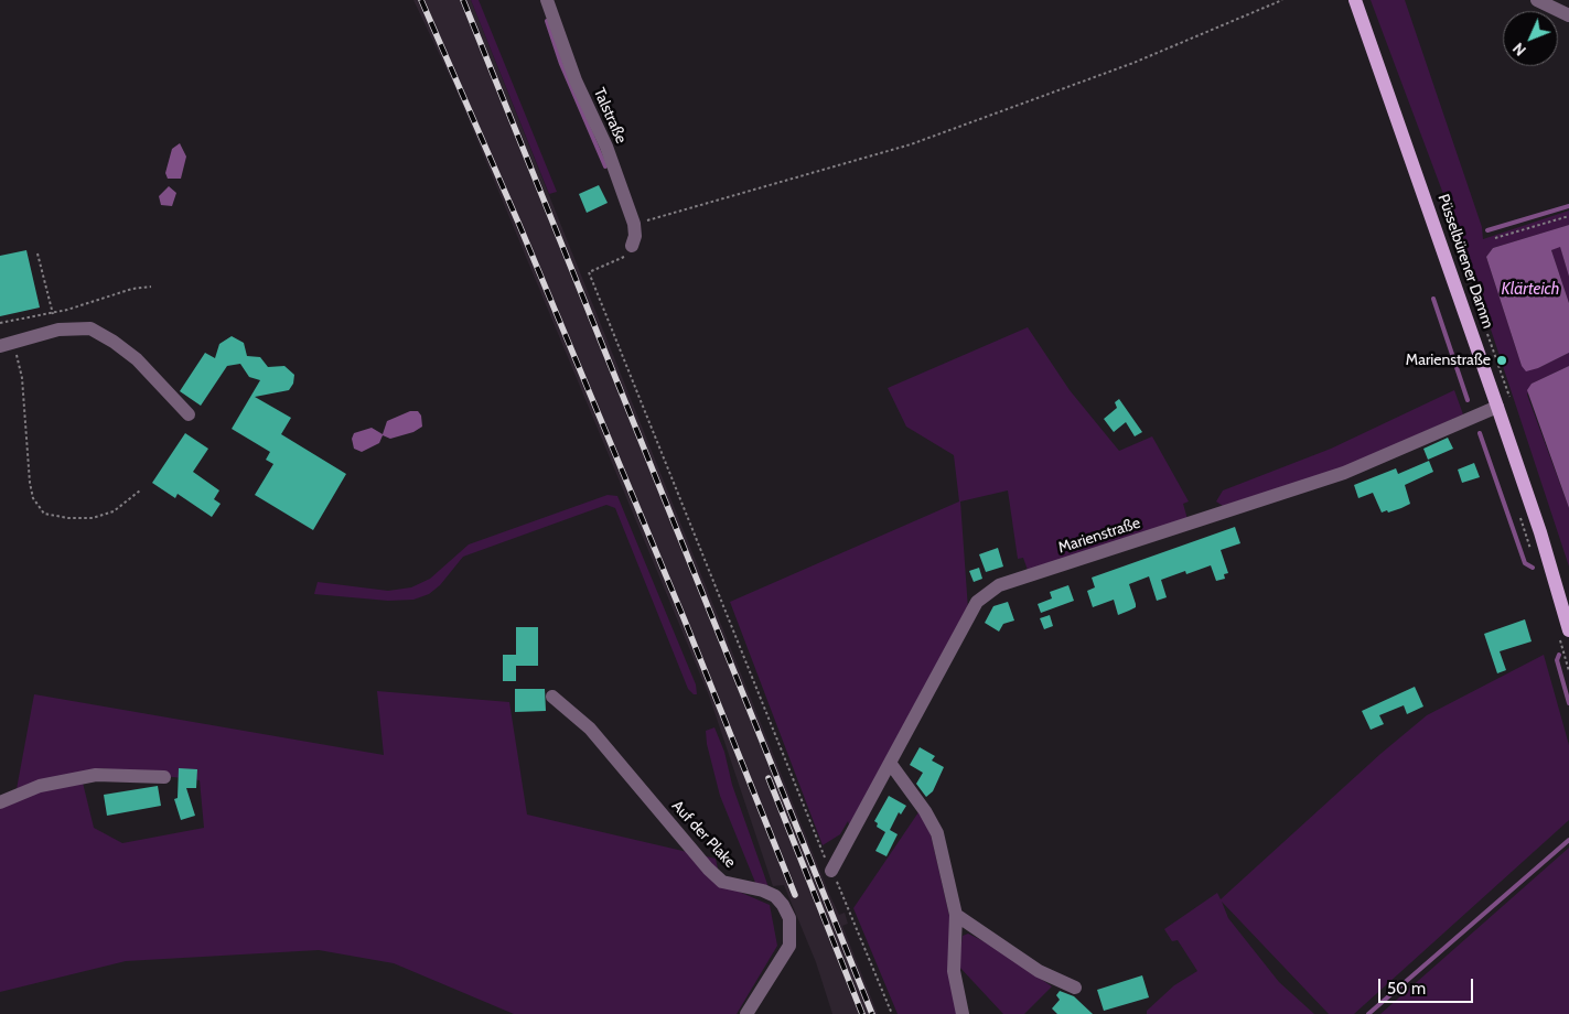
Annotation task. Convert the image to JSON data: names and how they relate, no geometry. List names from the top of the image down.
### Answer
{
  "streets": {
    "main road": ["Püsselbürener Damm"],
    "street": ["Talstraße", "Marienstraße", "Auf der Plake"]
  },
  "crossings": [
    ["Püsselbürener Damm", "Marienstraße"]
  ],
  "water": ["Klärteich"],
  "places": ["Marienstraße"],
  "scale_bar": "50 m",
  "north": "bottom left"
}
